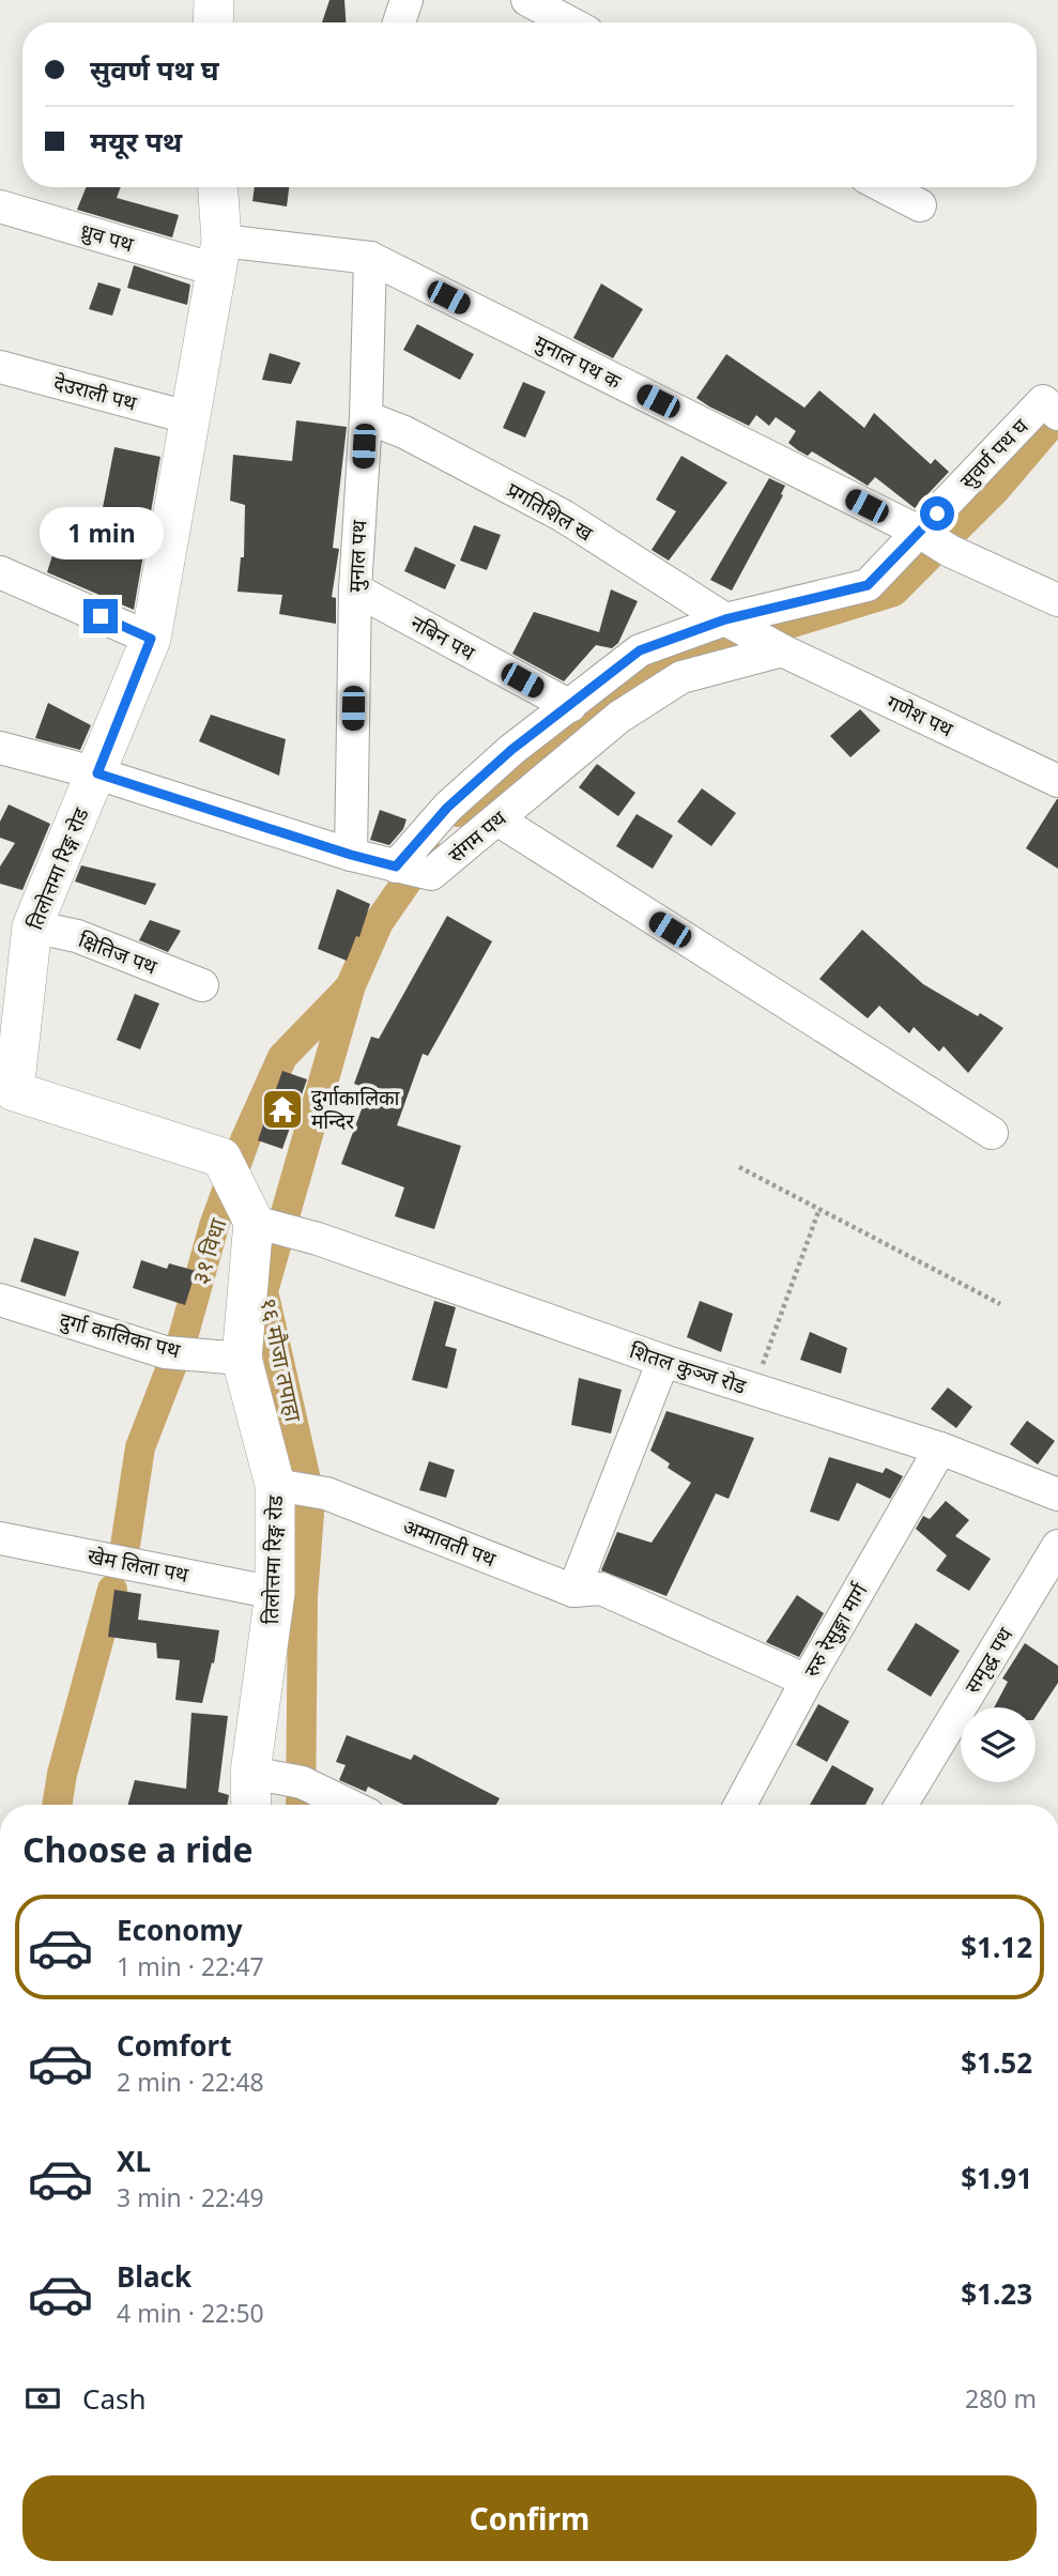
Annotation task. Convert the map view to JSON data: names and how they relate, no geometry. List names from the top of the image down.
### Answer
{
  "streets": {
    "street": [
      "ध्रुव पथ",
      "मुनाल पथ क",
      "देउराली पथ",
      "सुवर्ण पथ घ",
      "प्रगतिशिल ख",
      "मुनाल पथ",
      "नबिन पथ",
      "गणेश पथ",
      "संगम पथ",
      "तिलोत्तमा रिङ्ग रोड",
      "क्षितिज पथ",
      "दुर्गा कालिका पथ",
      "शितल कुञ्ज रोड",
      "अम्मावती पथ",
      "खेम लिला पथ",
      "रुरु रेसुङ्गा मार्ग",
      "समृद्ध पथ"
    ]
  },
  "crossings": [
    ["ध्रुव पथ", "मुनाल पथ क"],
    ["ध्रुव पथ", "तिलोत्तमा रिङ्ग रोड"],
    ["मुनाल पथ क", "सुवर्ण पथ घ"],
    ["मुनाल पथ क", "मुनाल पथ"],
    ["मुनाल पथ क", "तिलोत्तमा रिङ्ग रोड"],
    ["देउराली पथ", "तिलोत्तमा रिङ्ग रोड"],
    ["सुवर्ण पथ घ", "प्रगतिशिल ख"],
    ["सुवर्ण पथ घ", "नबिन पथ"],
    ["सुवर्ण पथ घ", "संगम पथ"],
    ["प्रगतिशिल ख", "मुनाल पथ"],
    ["प्रगतिशिल ख", "गणेश पथ"],
    ["प्रगतिशिल ख", "संगम पथ"],
    ["मुनाल पथ", "नबिन पथ"],
    ["मुनाल पथ", "संगम पथ"],
    ["गणेश पथ", "संगम पथ"],
    ["संगम पथ", "तिलोत्तमा रिङ्ग रोड"],
    ["तिलोत्तमा रिङ्ग रोड", "क्षितिज पथ"],
    ["तिलोत्तमा रिङ्ग रोड", "दुर्गा कालिका पथ"],
    ["तिलोत्तमा रिङ्ग रोड", "शितल कुञ्ज रोड"],
    ["तिलोत्तमा रिङ्ग रोड", "अम्मावती पथ"],
    ["तिलोत्तमा रिङ्ग रोड", "खेम लिला पथ"],
    ["शितल कुञ्ज रोड", "रुरु रेसुङ्गा मार्ग"],
    ["अम्मावती पथ", "रुरु रेसुङ्गा मार्ग"]
  ],
  "water": ["३१ विधा", "१६ मौजा तपाहा"],
  "places": {
    "temple": ["दुर्गाकालिका मन्दिर"]
  },
  "page": {
    "banner": ["सुवर्ण पथ घ", "मयूर पथ"],
    "bubble": "1 min",
    "heading": "Choose a ride",
    "list": [
      {
        "name": "Economy",
        "note": "1 min · 22:47",
        "value": "$1.12"
      },
      {
        "name": "Comfort",
        "note": "2 min · 22:48",
        "value": "$1.52"
      },
      {
        "name": "XL",
        "note": "3 min · 22:49",
        "value": "$1.91"
      },
      {
        "name": "Black",
        "note": "4 min · 22:50",
        "value": "$1.23"
      }
    ],
    "pay": ["Cash", "280 m"],
    "buttons": "Confirm"
  }
}
